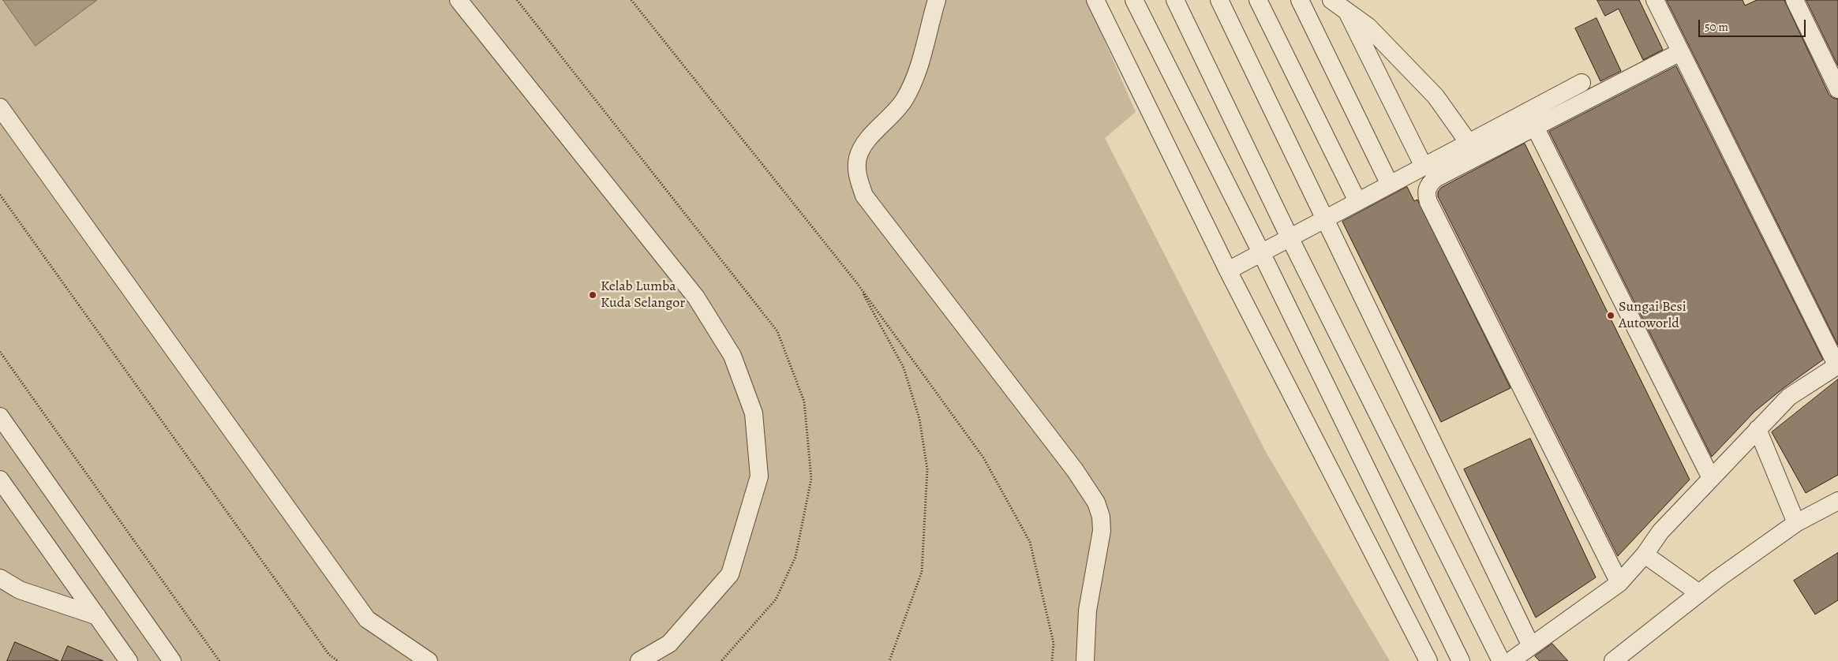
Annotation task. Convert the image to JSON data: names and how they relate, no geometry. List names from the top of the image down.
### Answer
{
  "places": ["Kelab Lumba Kuda Selangor", "Sungai Besi Autoworld"],
  "scale_bar": "50 m"
}
